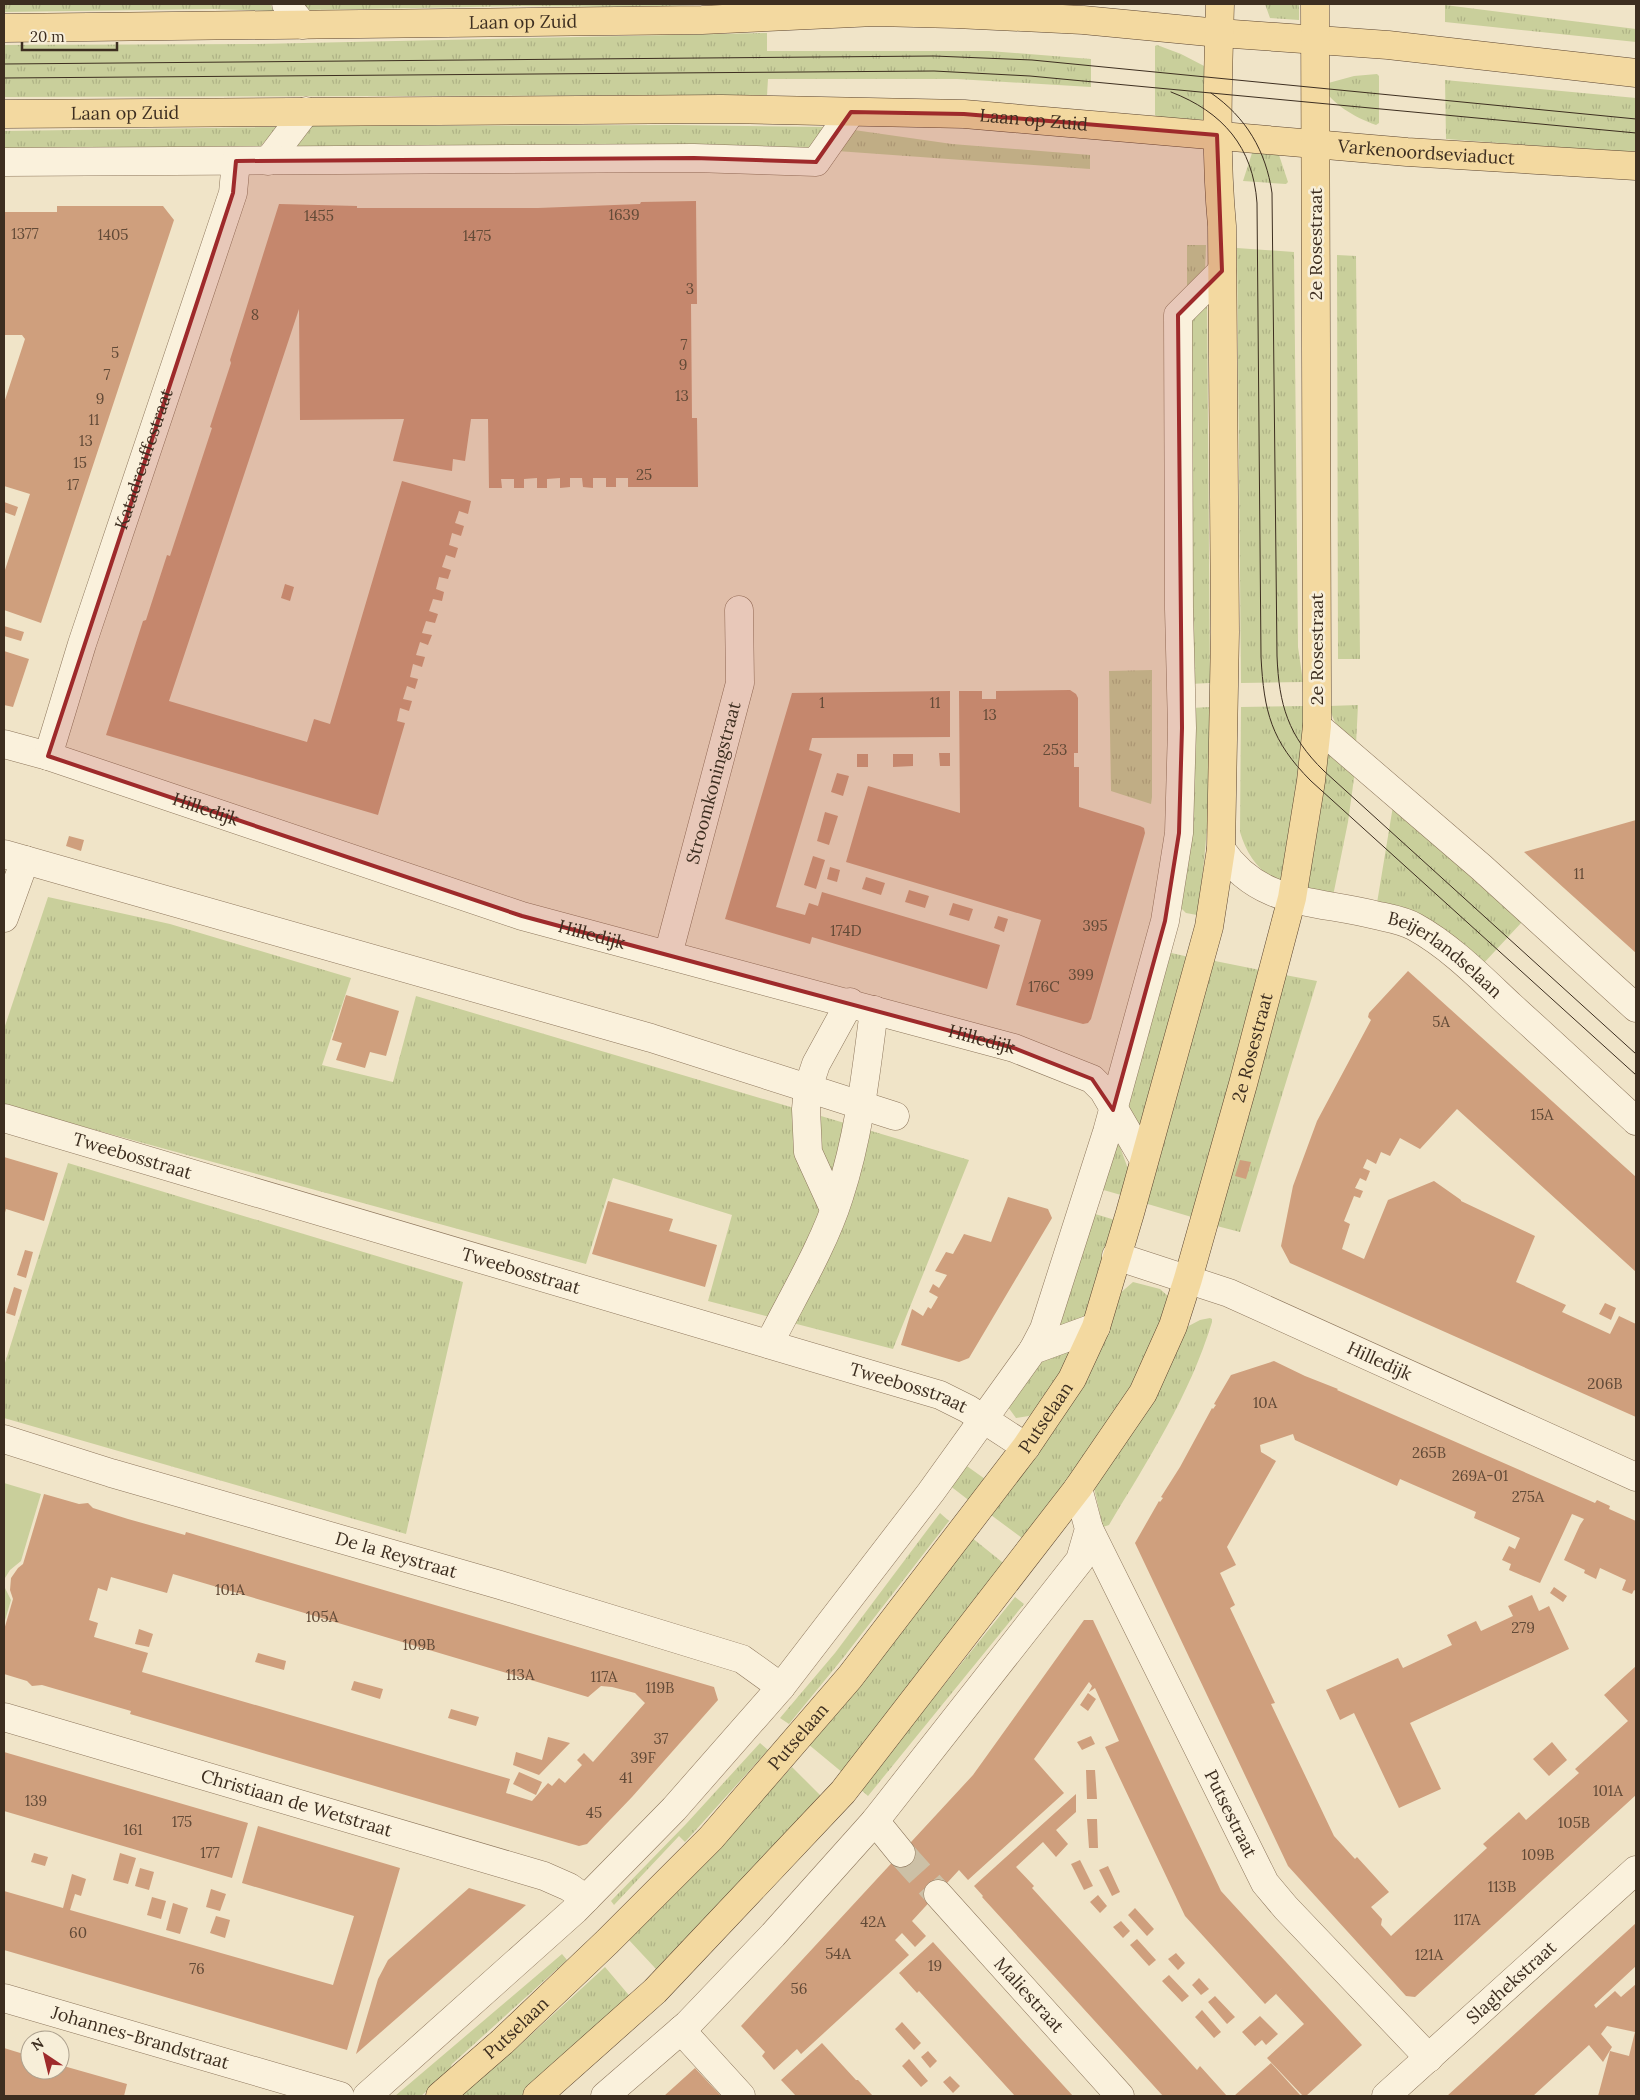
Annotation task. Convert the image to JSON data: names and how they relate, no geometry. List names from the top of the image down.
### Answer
{
  "streets": {
    "main road": [
      "Laan op Zuid",
      "Varkenoordseviaduct",
      "2e Rosestraat",
      "Putselaan"
    ],
    "street": [
      "Katadreuffestraat",
      "Stroomkoningstraat",
      "Hilledijk",
      "Beijerlandselaan",
      "Tweebosstraat",
      "De la Reystraat",
      "Christiaan de Wetstraat",
      "Putsestraat",
      "Slaghekstraat",
      "Maliestraat",
      "Johannes-Brandstraat"
    ]
  },
  "crossings": [
    ["Laan op Zuid", "Varkenoordseviaduct"],
    ["Varkenoordseviaduct", "2e Rosestraat"],
    ["2e Rosestraat", "Hilledijk"],
    ["2e Rosestraat", "Beijerlandselaan"],
    ["Katadreuffestraat", "Hilledijk"],
    ["Stroomkoningstraat", "Hilledijk"],
    ["Hilledijk", "Putselaan"],
    ["Tweebosstraat", "Putselaan"],
    ["Putsestraat", "Slaghekstraat"]
  ],
  "house_numbers": [
    "1639",
    "1455",
    "1377",
    "1405",
    "1475",
    "3",
    "8",
    "7",
    "5",
    "9",
    "7",
    "13",
    "9",
    "11",
    "13",
    "15",
    "25",
    "17",
    "1",
    "11",
    "13",
    "253",
    "11",
    "395",
    "174D",
    "399",
    "176C",
    "5A",
    "15A",
    "206B",
    "10A",
    "265B",
    "269A-01",
    "275A",
    "101A",
    "105A",
    "279",
    "109B",
    "113A",
    "117A",
    "119B",
    "37",
    "39F",
    "41",
    "101A",
    "139",
    "45",
    "175",
    "105B",
    "161",
    "177",
    "109B",
    "113B",
    "117A",
    "42A",
    "60",
    "54A",
    "121A",
    "19",
    "76",
    "56"
  ],
  "scale_bar": "20 m",
  "north": "top left"
}
